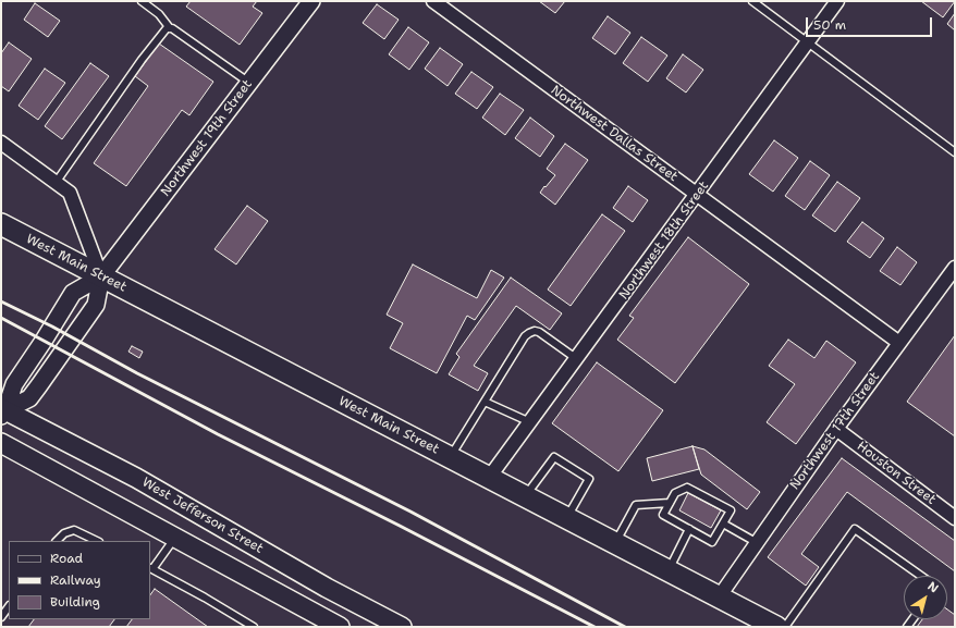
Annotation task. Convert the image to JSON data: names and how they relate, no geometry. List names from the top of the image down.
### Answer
{
  "streets": {
    "main road": ["West Main Street", "West Jefferson Street"],
    "street": [
      "Northwest Dallas Street",
      "Northwest 19th Street",
      "Northwest 18th Street",
      "Northwest 17th Street",
      "Houston Street"
    ]
  },
  "crossings": [
    ["Northwest Dallas Street", "Northwest 18th Street"],
    ["Northwest Dallas Street", "Northwest 17th Street"],
    ["Northwest 19th Street", "West Main Street"],
    ["Northwest 18th Street", "West Main Street"],
    ["West Main Street", "Northwest 17th Street"],
    ["Northwest 17th Street", "Houston Street"]
  ],
  "legend": ["Road", "Railway", "Building"],
  "scale_bar": "50 m",
  "north": "top right"
}
